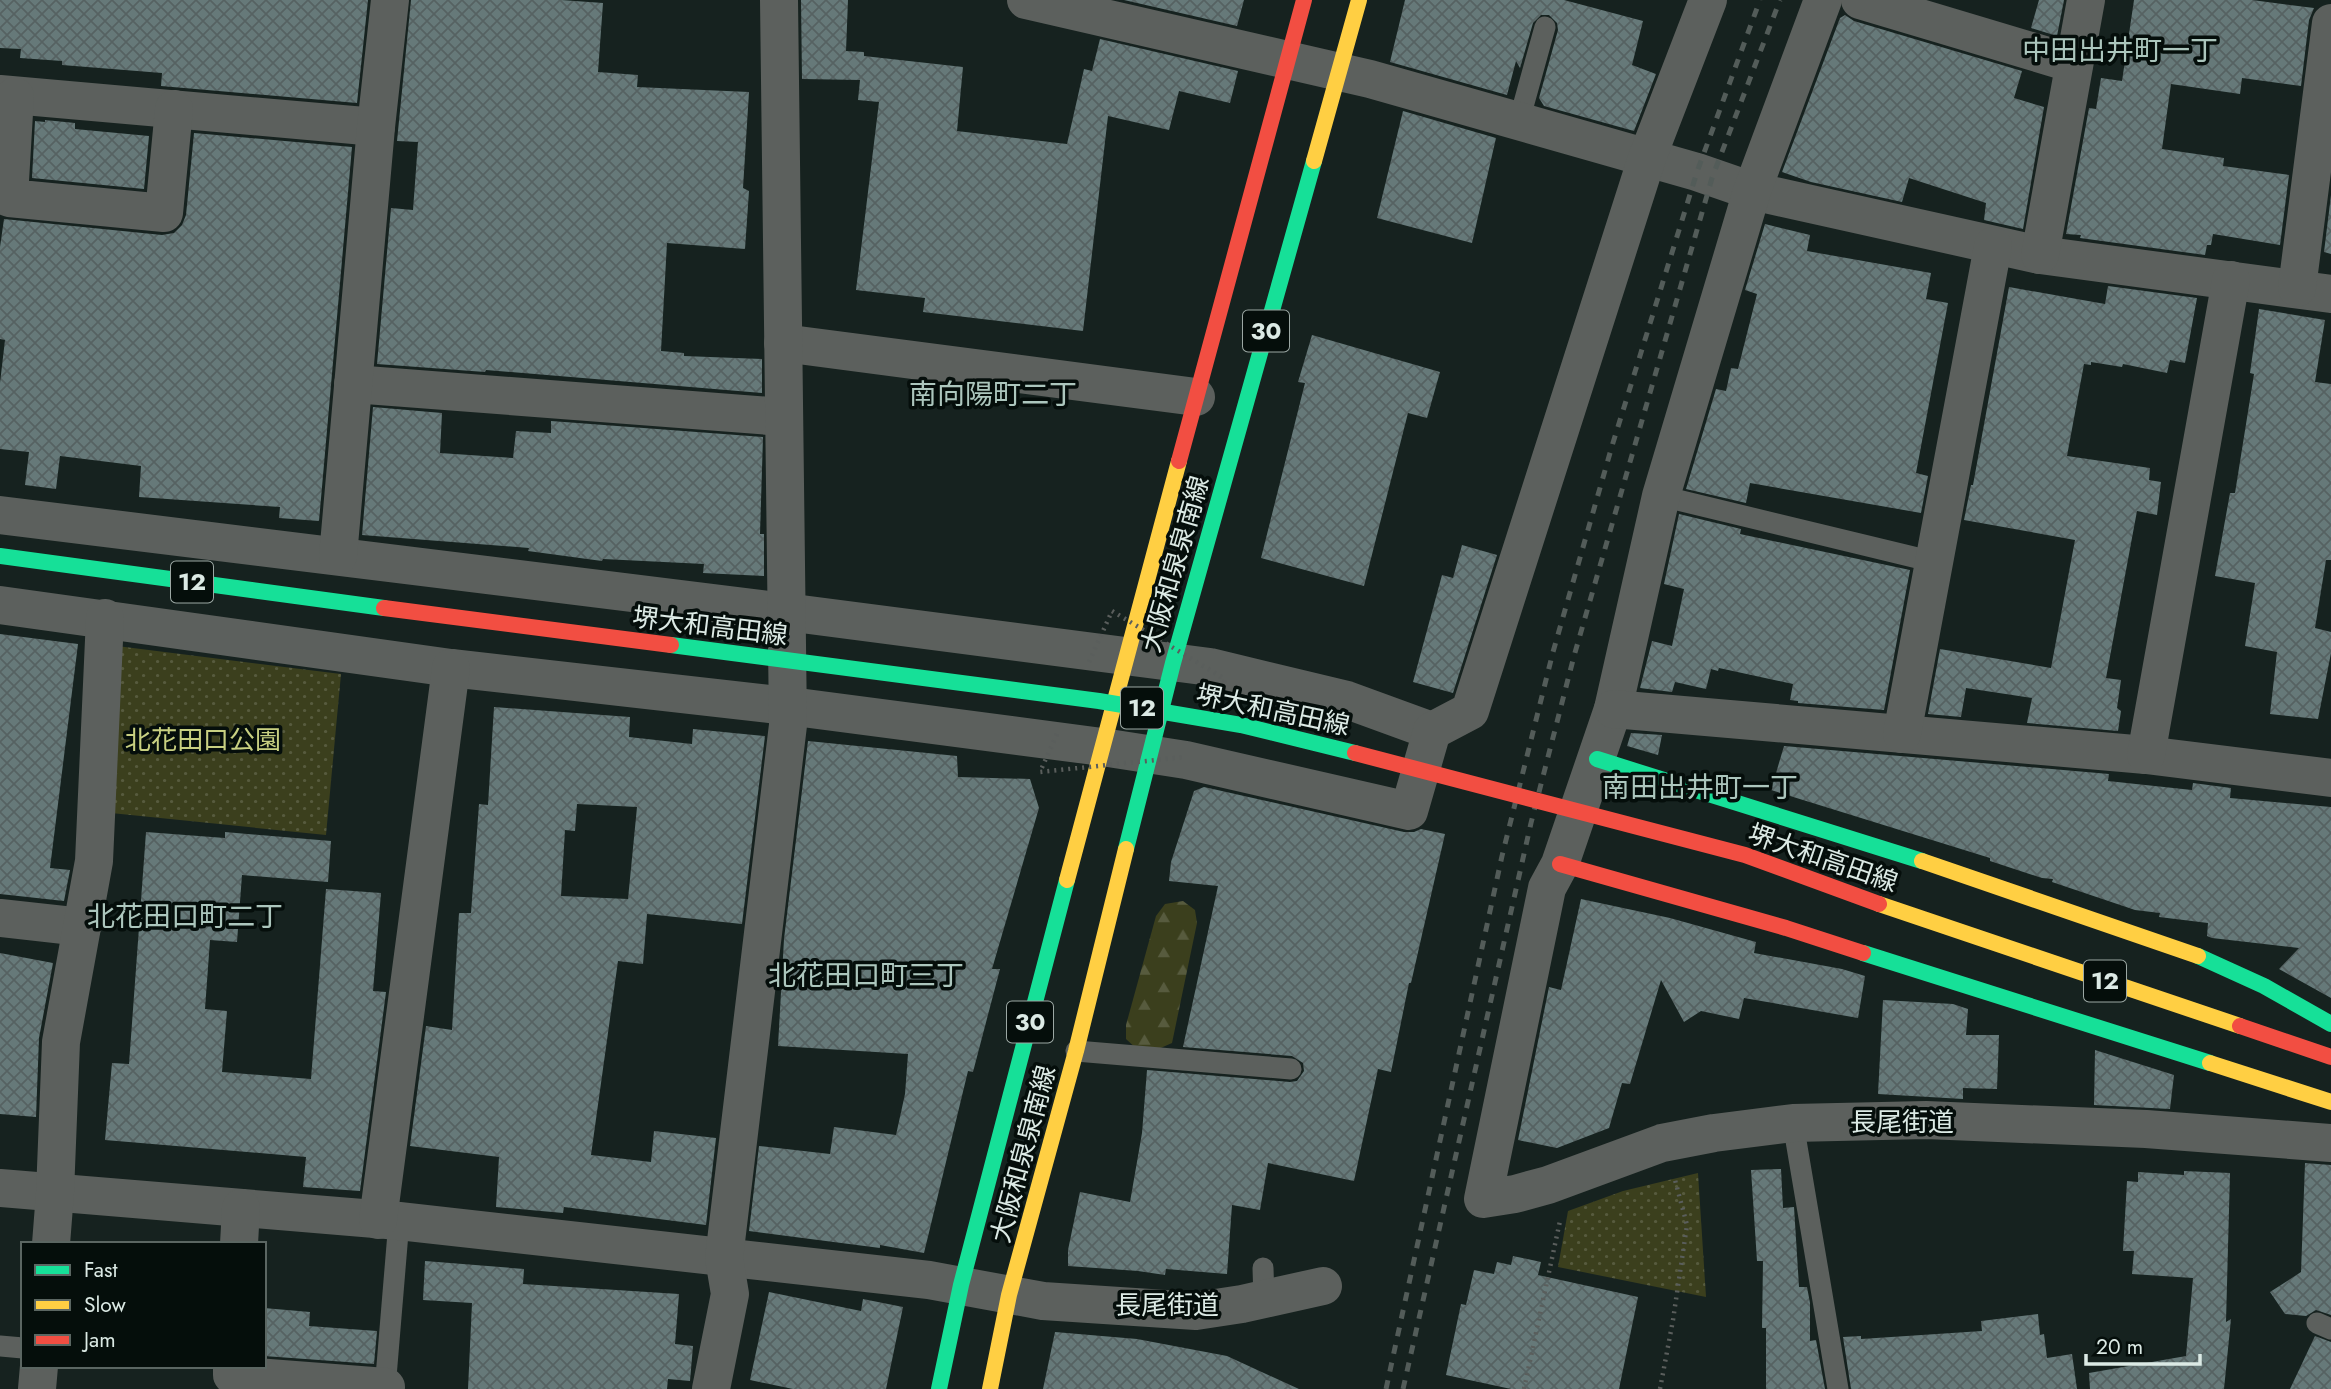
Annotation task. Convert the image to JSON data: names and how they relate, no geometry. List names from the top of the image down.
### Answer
{
  "streets": {
    "main road": [
      "30",
      "大阪和泉泉南線",
      "12",
      "堺大和高田線"
    ],
    "street": ["長尾街道"]
  },
  "crossings": [
    ["大阪和泉泉南線", "長尾街道"]
  ],
  "districts": [
    "中田出井町一丁",
    "南向陽町二丁",
    "南田出井町一丁",
    "北花田口町二丁",
    "北花田口町三丁"
  ],
  "parks": ["北花田口公園"],
  "legend": ["Fast", "Slow", "Jam"],
  "scale_bar": "20 m"
}
